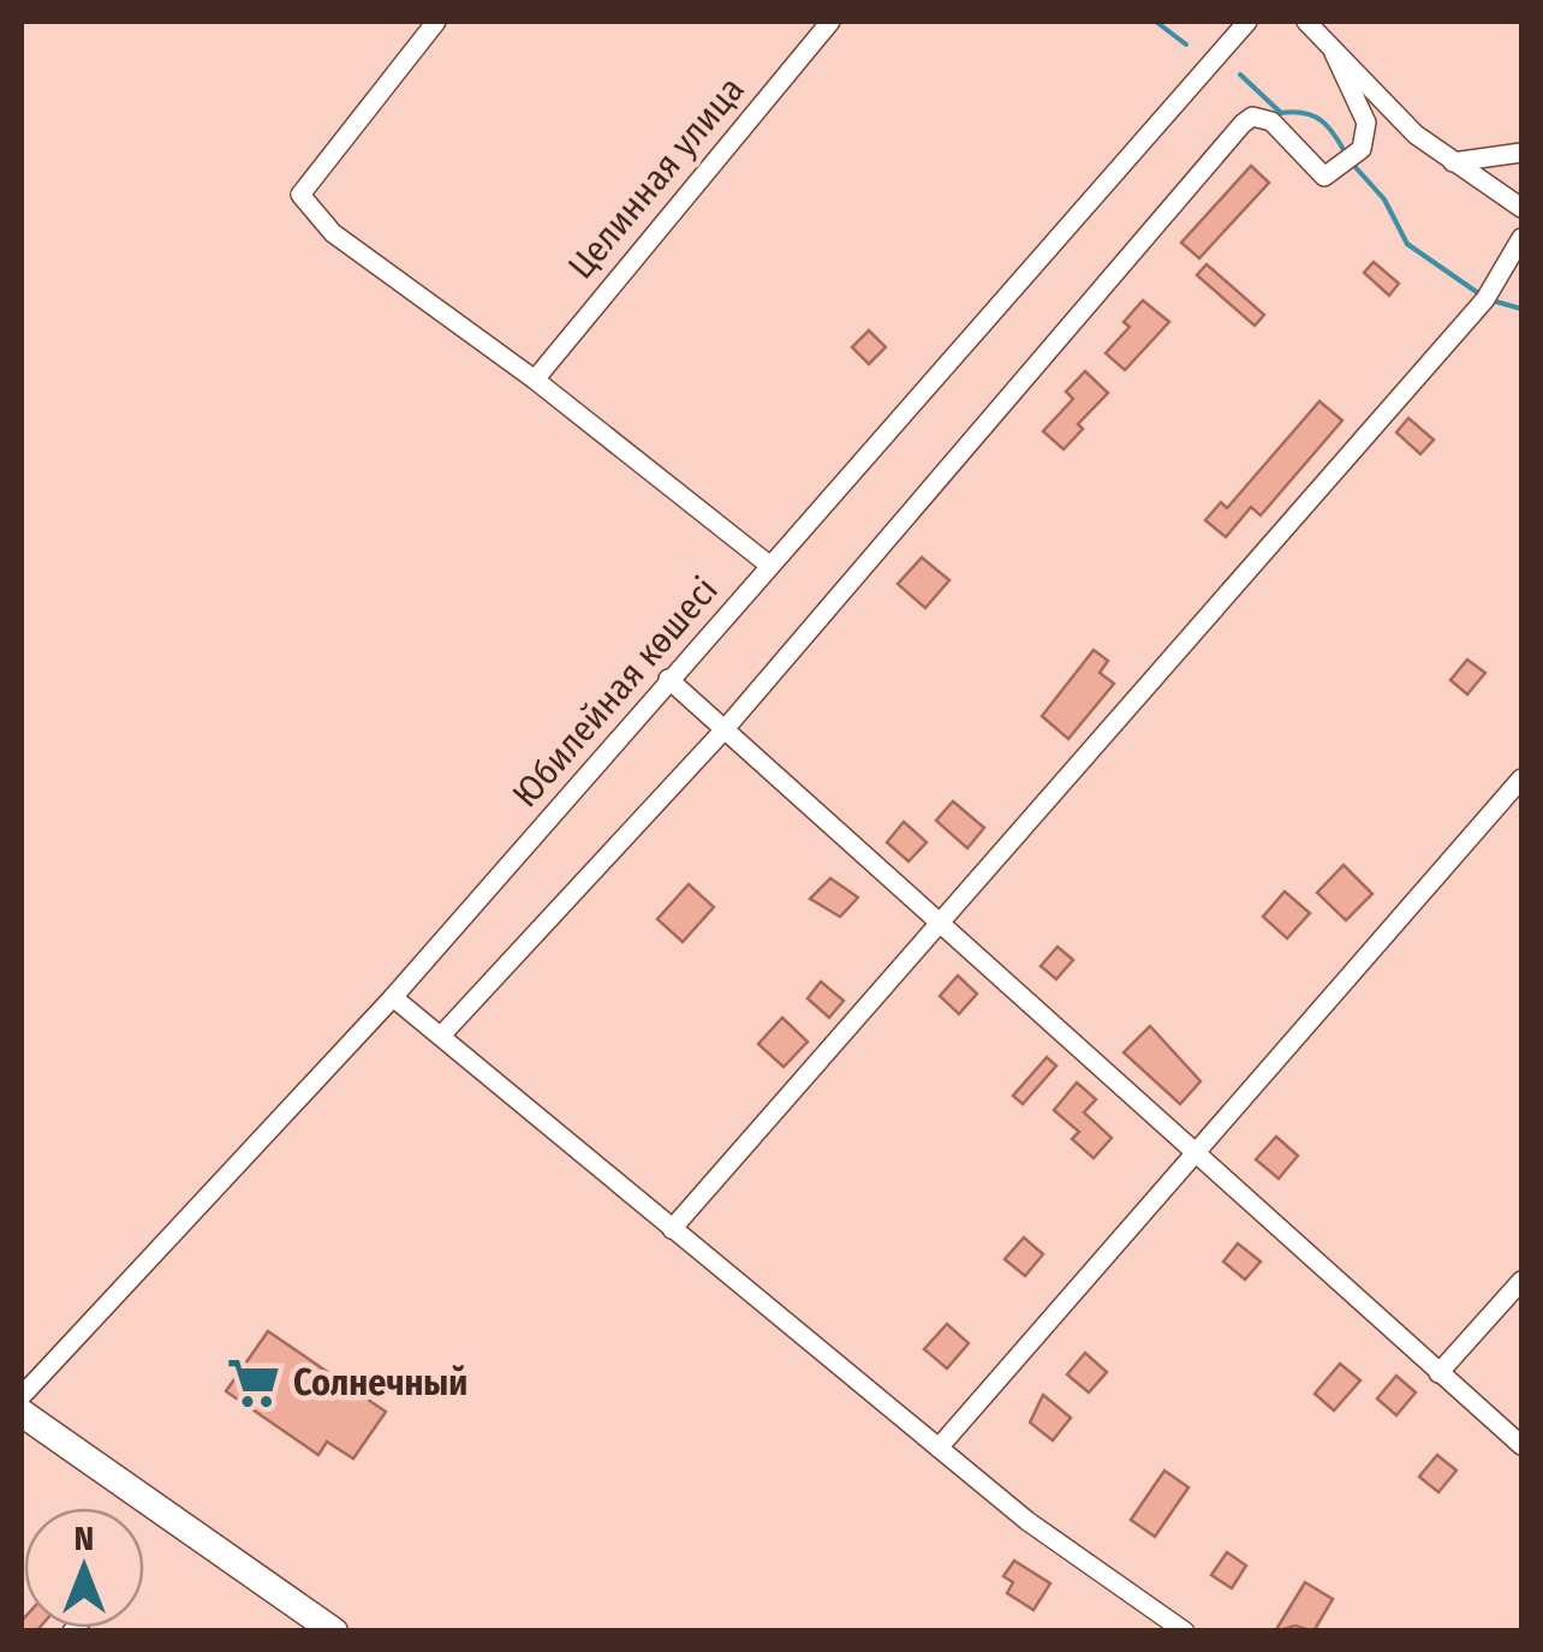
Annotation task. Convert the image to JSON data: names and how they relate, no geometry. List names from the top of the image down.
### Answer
{
  "streets": {
    "street": ["Целинная улица", "Юбилейная көшесі"]
  },
  "places": {
    "supermarket": ["Солнечный"]
  },
  "north": "top"
}
